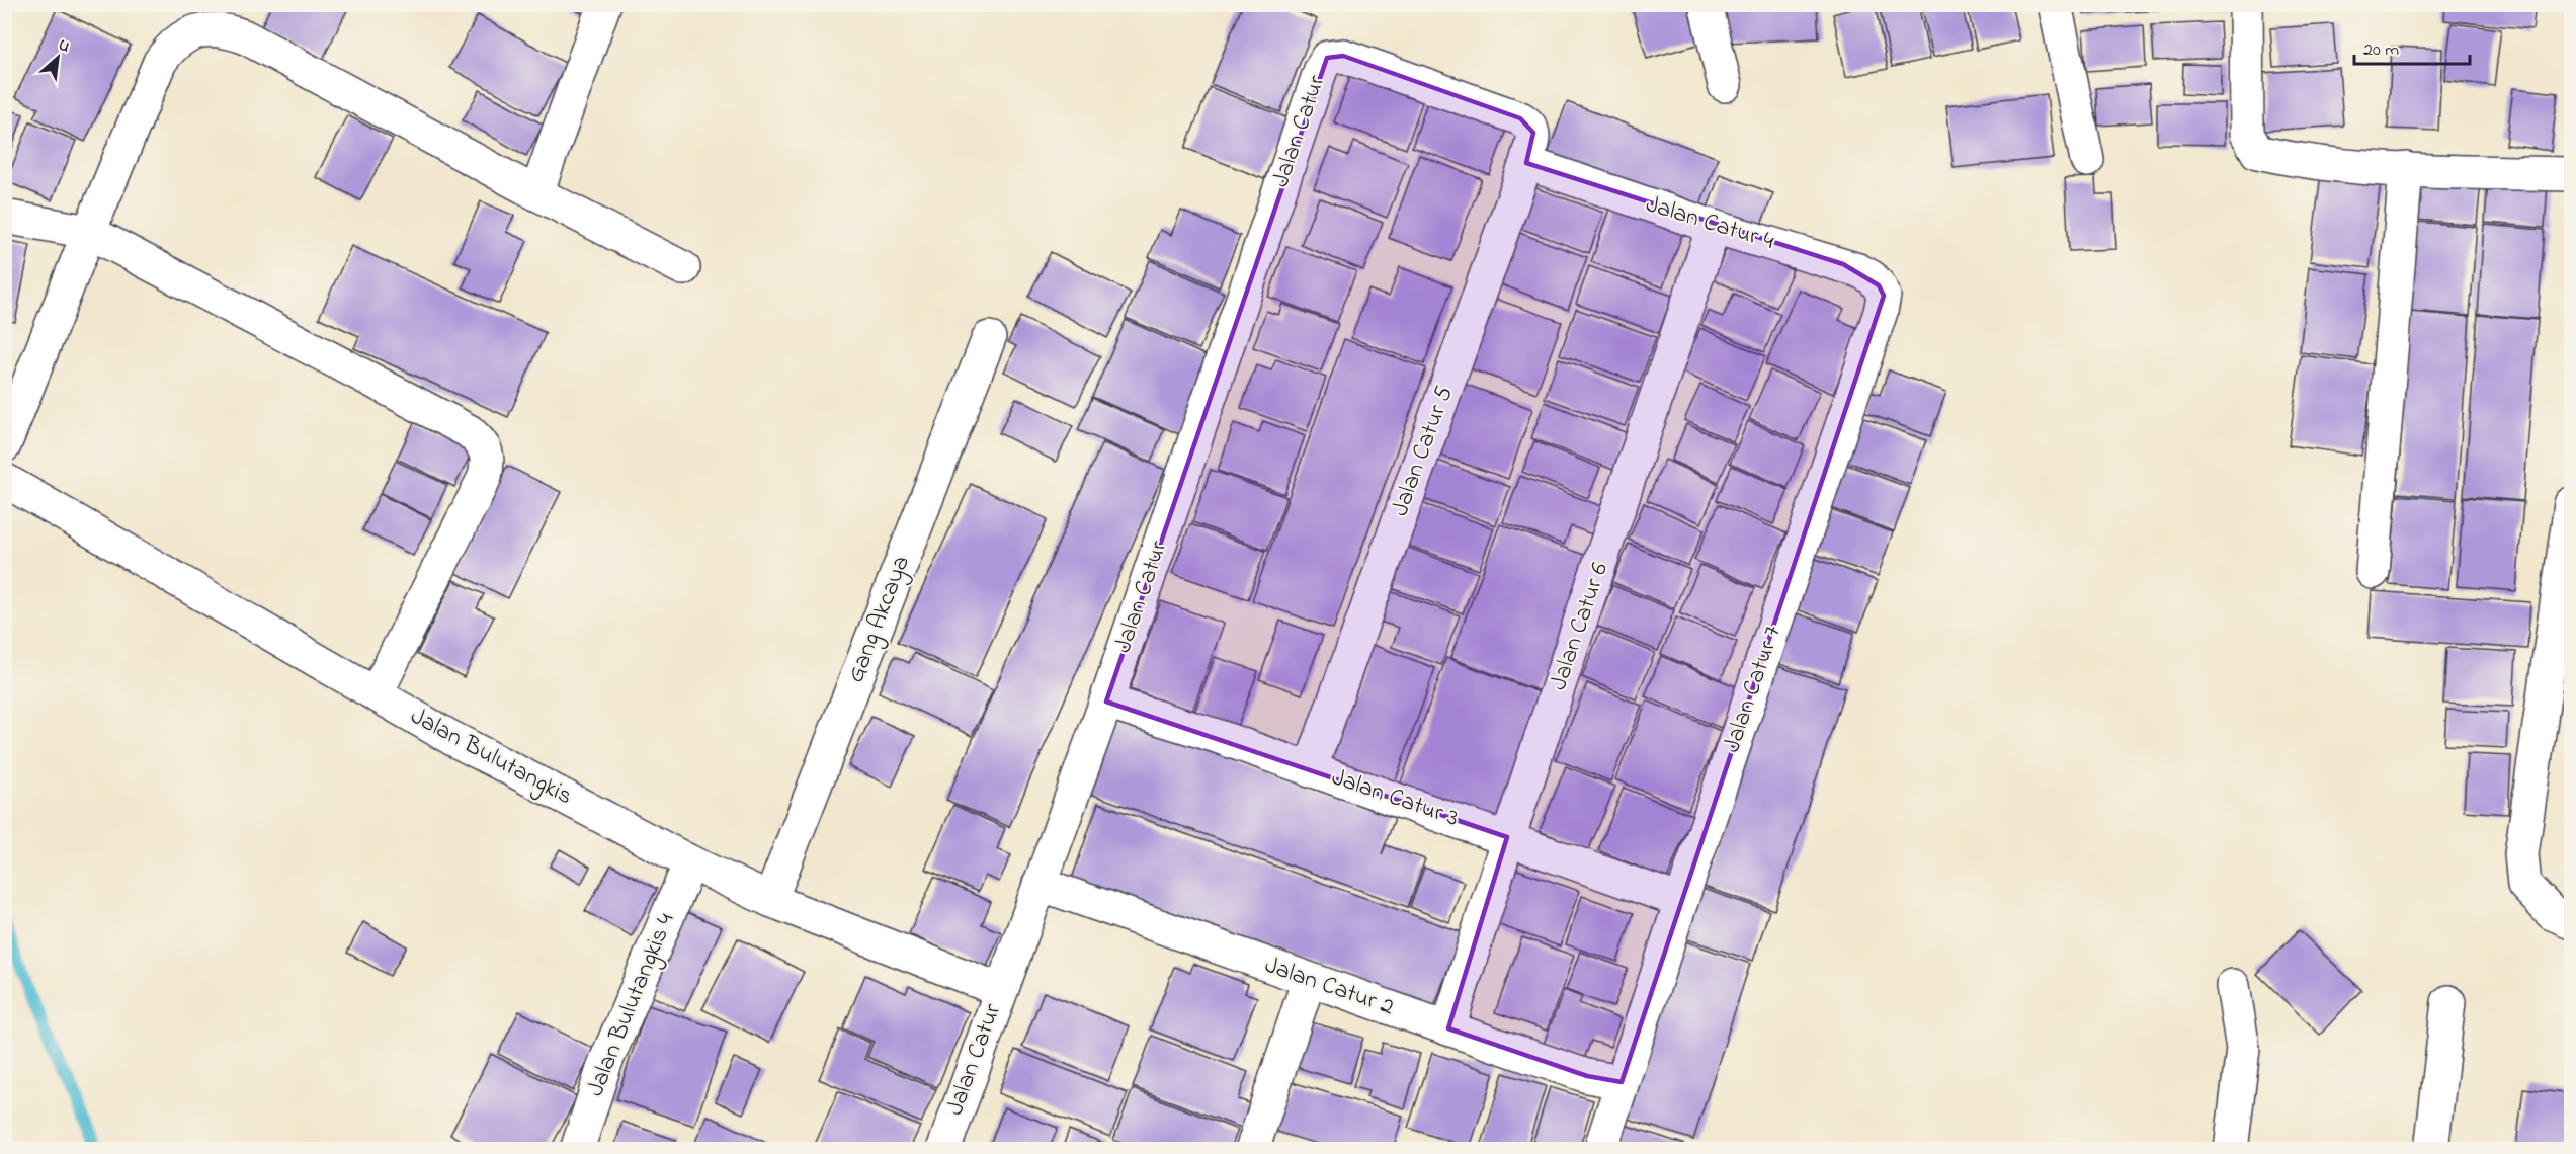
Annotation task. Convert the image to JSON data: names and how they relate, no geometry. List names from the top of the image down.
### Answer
{
  "streets": {
    "street": [
      "Jalan Catur",
      "Jalan Catur 4",
      "Jalan Catur 5",
      "Gang Akcaya",
      "Jalan Catur 6",
      "Jalan Catur 7",
      "Jalan Bulutangkis",
      "Jalan Catur 3",
      "Jalan Catur 2",
      "Jalan Bulutangkis 4"
    ]
  },
  "crossings": [
    ["Jalan Catur", "Jalan Catur 4"],
    ["Jalan Catur", "Jalan Bulutangkis"],
    ["Jalan Catur", "Jalan Catur 3"],
    ["Jalan Catur", "Jalan Catur 2"],
    ["Jalan Catur 4", "Jalan Catur 5"],
    ["Jalan Catur 4", "Jalan Catur 6"],
    ["Jalan Catur 4", "Jalan Catur 7"],
    ["Jalan Catur 5", "Jalan Catur 3"],
    ["Gang Akcaya", "Jalan Bulutangkis"],
    ["Jalan Catur 6", "Jalan Catur 3"],
    ["Jalan Catur 6", "Jalan Catur 2"],
    ["Jalan Catur 7", "Jalan Catur 3"],
    ["Jalan Catur 7", "Jalan Catur 2"],
    ["Jalan Bulutangkis", "Jalan Bulutangkis 4"]
  ],
  "scale_bar": "20 m",
  "north": "top right"
}
